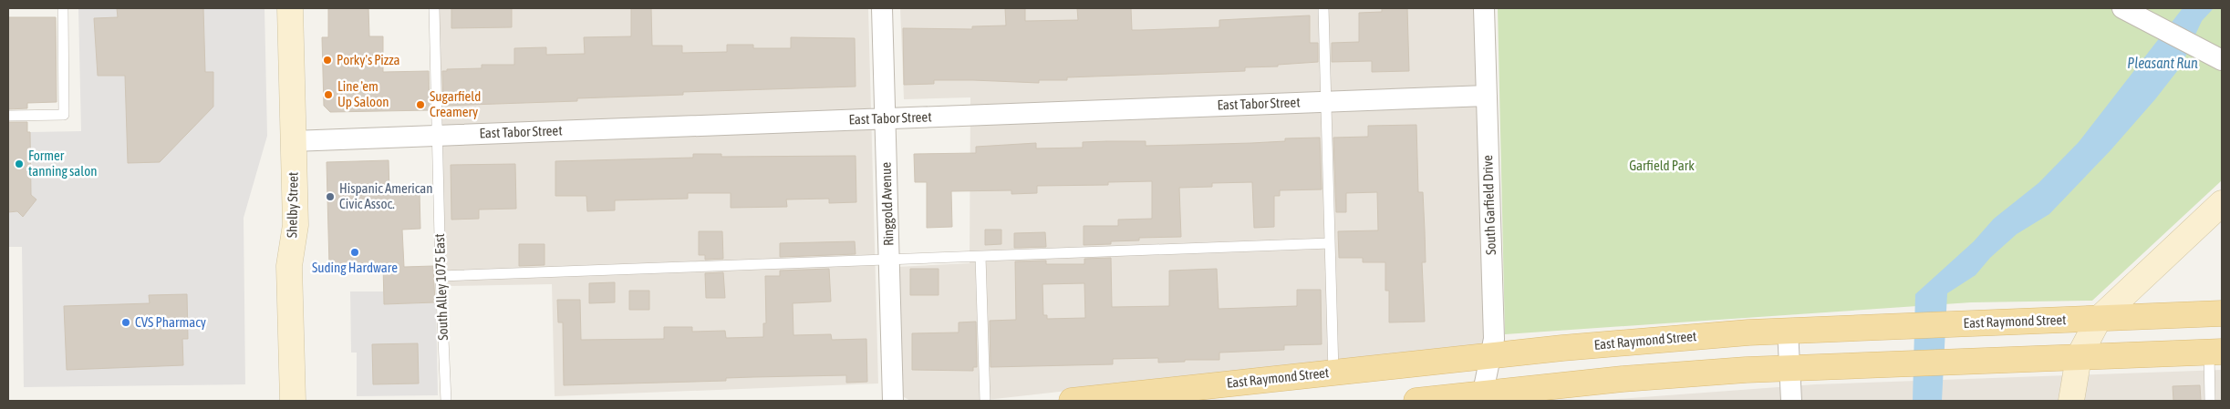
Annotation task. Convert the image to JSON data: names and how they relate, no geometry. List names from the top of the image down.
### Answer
{
  "streets": {
    "main road": ["Shelby Street", "East Raymond Street"],
    "street": ["East Tabor Street", "Ringgold Avenue", "South Garfield Drive"],
    "lane": ["South Alley 1075 East"]
  },
  "crossings": [
    ["East Tabor Street", "Ringgold Avenue"],
    ["East Tabor Street", "Shelby Street"],
    ["East Tabor Street", "South Garfield Drive"],
    ["East Tabor Street", "South Alley 1075 East"],
    ["South Garfield Drive", "East Raymond Street"]
  ],
  "water": ["Pleasant Run"],
  "parks": ["Garfield Park"],
  "places": [
    "Porky's Pizza",
    "Line 'em Up Saloon",
    "Sugarfield Creamery",
    "Former tanning salon",
    "Hispanic American Civic Assoc.",
    "Suding Hardware",
    "CVS Pharmacy"
  ]
}
